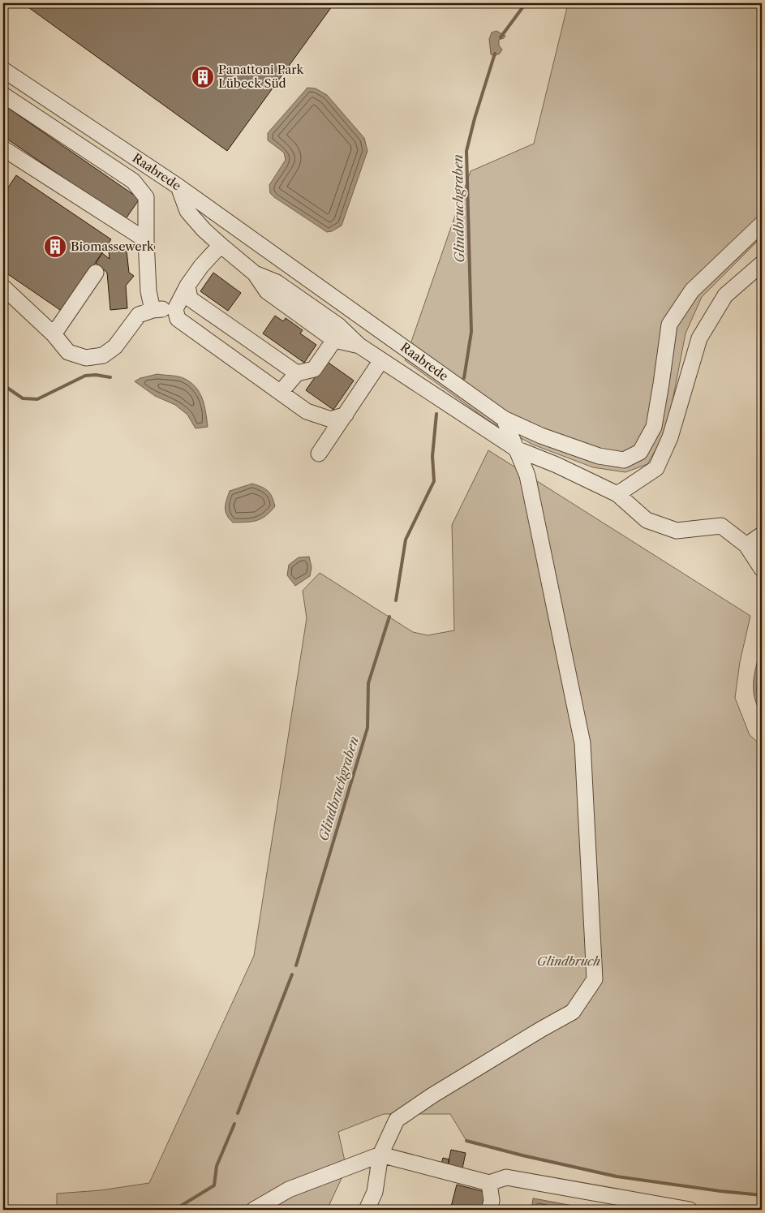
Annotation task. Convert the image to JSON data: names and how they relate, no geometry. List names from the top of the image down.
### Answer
{
  "streets": {
    "street": ["Raabrede"]
  },
  "water": ["Glindbruchgraben"],
  "parks": ["Glindbruch"],
  "places": {
    "building": ["Panattoni Park Lübeck Süd", "Biomassewerk"]
  }
}
